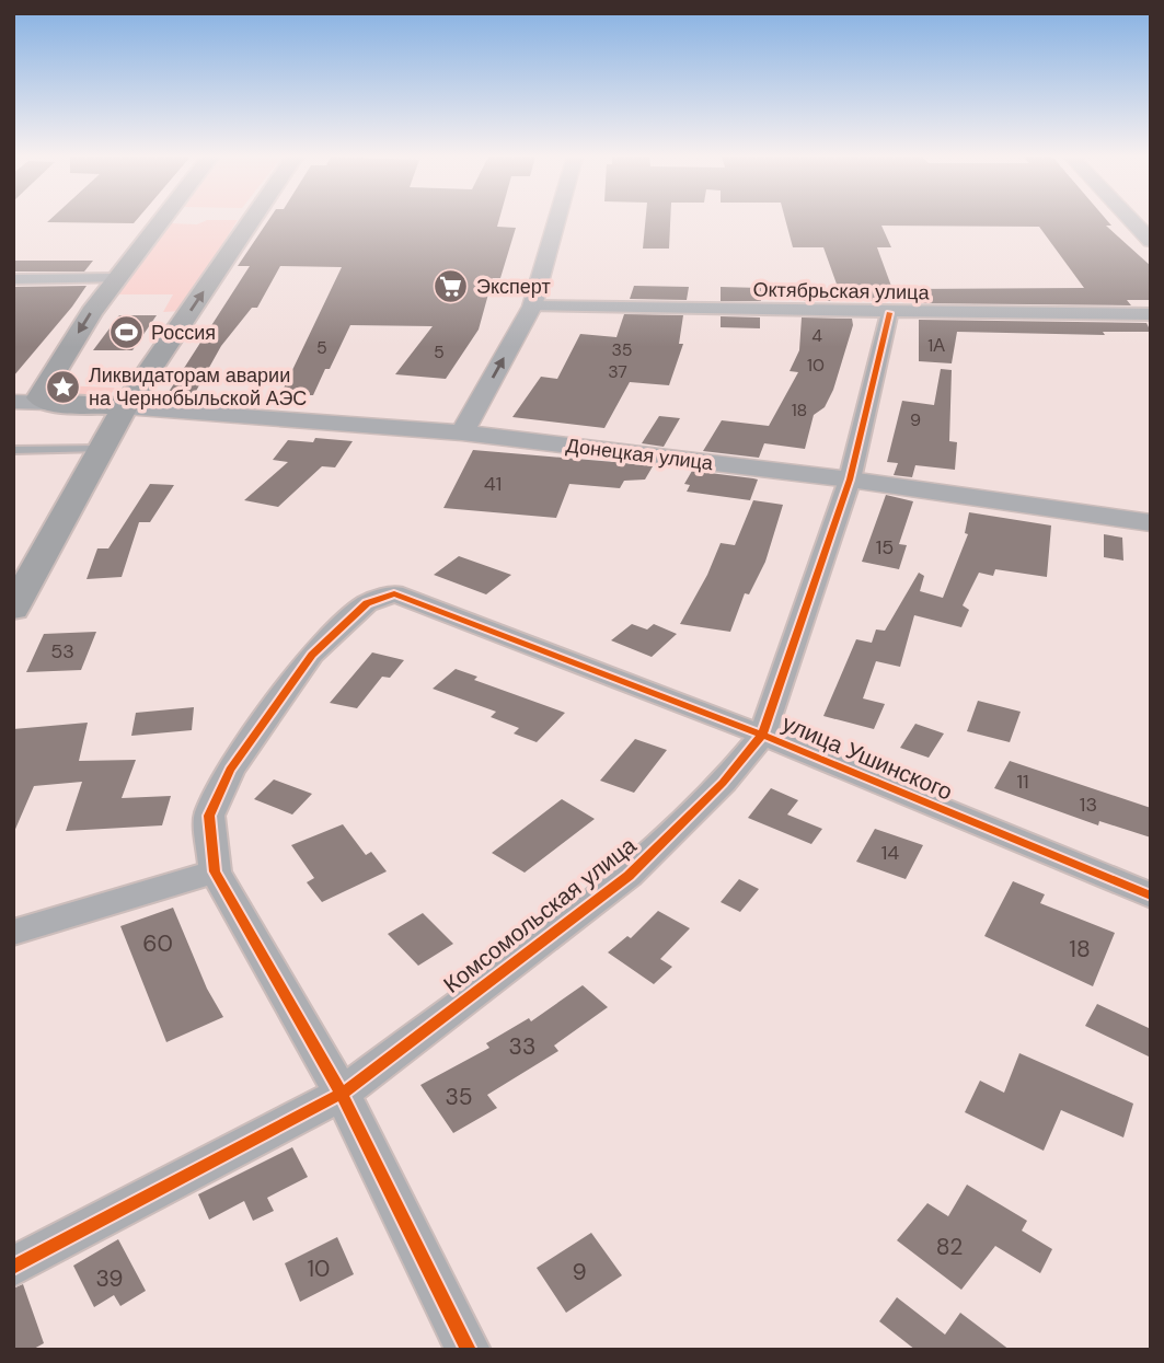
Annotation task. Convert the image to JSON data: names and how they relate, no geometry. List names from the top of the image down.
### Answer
{
  "streets": {
    "street": [
      "Октябрьская улица",
      "Донецкая улица",
      "улица Ушинского",
      "Комсомольская улица"
    ]
  },
  "crossings": [
    ["Октябрьская улица", "Комсомольская улица"],
    ["Донецкая улица", "Комсомольская улица"],
    ["улица Ушинского", "Комсомольская улица"]
  ],
  "places": {
    "supermarket": ["Эксперт"],
    "sports": ["Россия"],
    "place": ["Ликвидаторам аварии на Чернобыльской АЭС"]
  },
  "house_numbers": [
    "4",
    "1А",
    "5",
    "35",
    "5",
    "10",
    "37",
    "18",
    "9",
    "41",
    "15",
    "53",
    "11",
    "13",
    "14",
    "60",
    "18",
    "33",
    "35",
    "82",
    "10",
    "9",
    "39"
  ]
}
